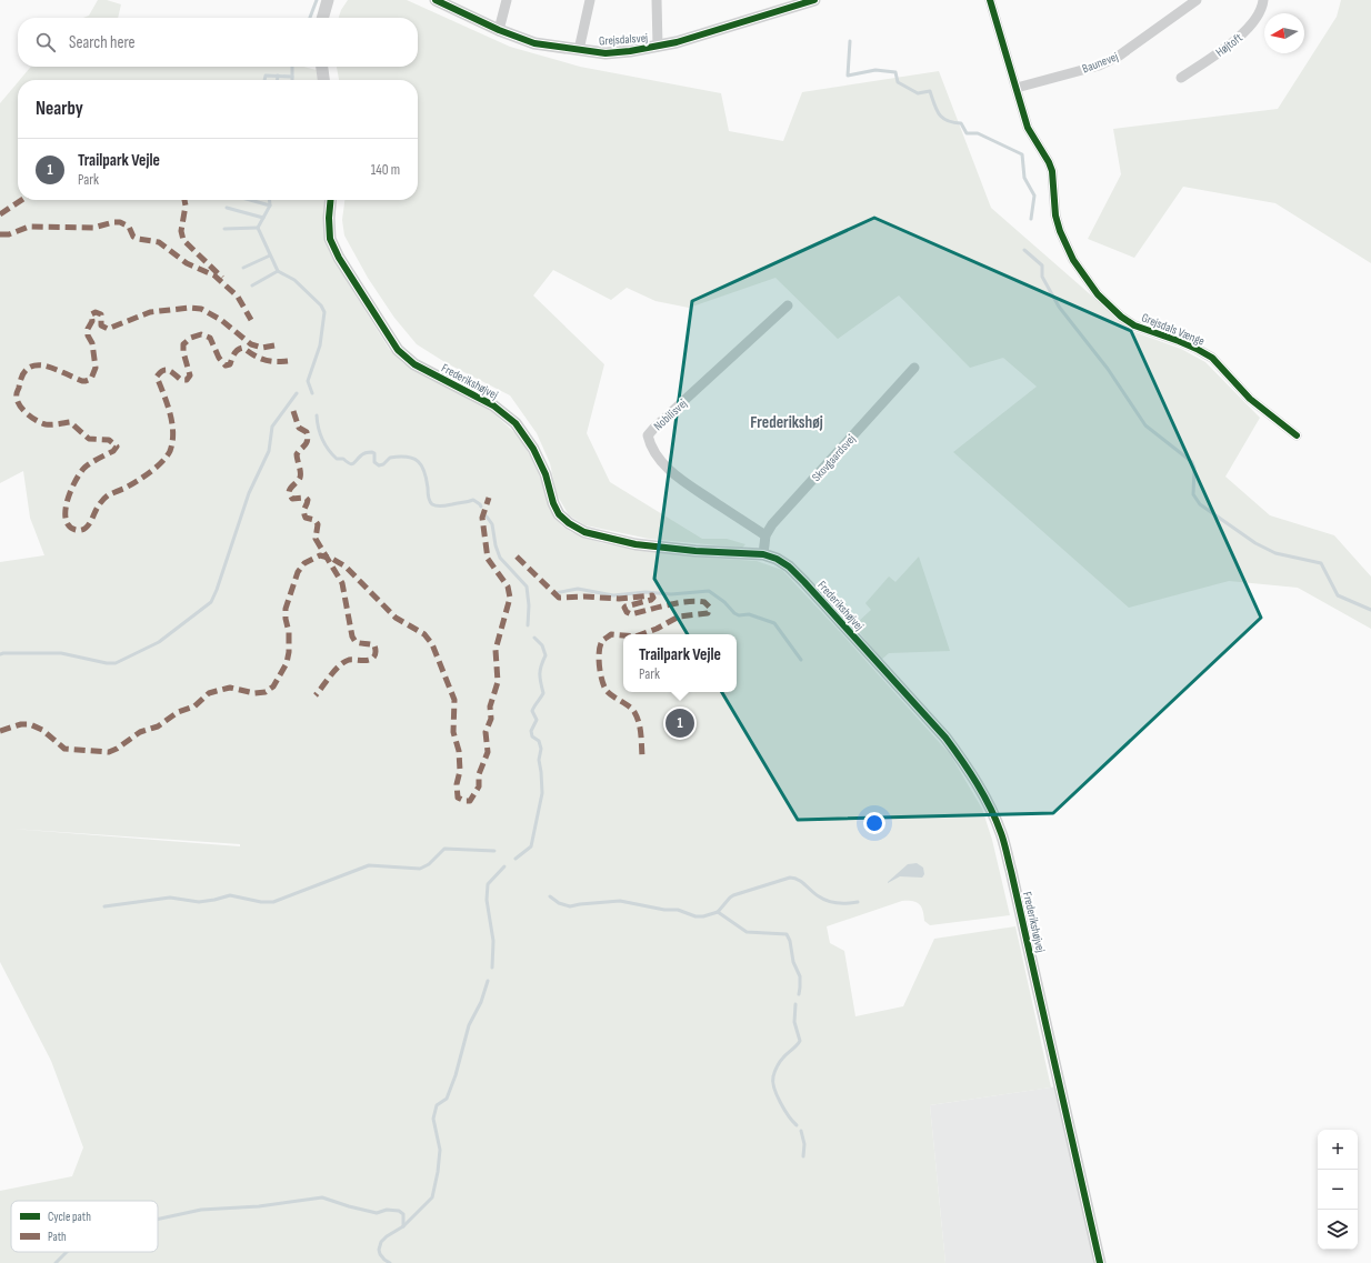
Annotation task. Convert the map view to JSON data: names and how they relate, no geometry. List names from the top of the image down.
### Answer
{
  "streets": {
    "street": [
      "Grejsdalsvej",
      "Højtoft",
      "Baunevej",
      "Grejsdals Vænge",
      "Frederikshøjvej",
      "Nobilisvej",
      "Skovgaardsvej"
    ]
  },
  "crossings": [
    ["Baunevej", "Grejsdals Vænge"],
    ["Frederikshøjvej", "Skovgaardsvej"],
    ["Nobilisvej", "Skovgaardsvej"]
  ],
  "districts": ["Frederikshøj"],
  "legend": ["Cycle path", "Path"],
  "north": "left",
  "page": {
    "search": "Search here",
    "heading": "Nearby",
    "list": [
      {
        "mark": "1",
        "name": "Trailpark Vejle",
        "note": "Park",
        "value": "140 m"
      }
    ],
    "popup": ["Trailpark Vejle", "Park"],
    "pins": "1",
    "map_buttons": ["+", "−"]
  }
}
